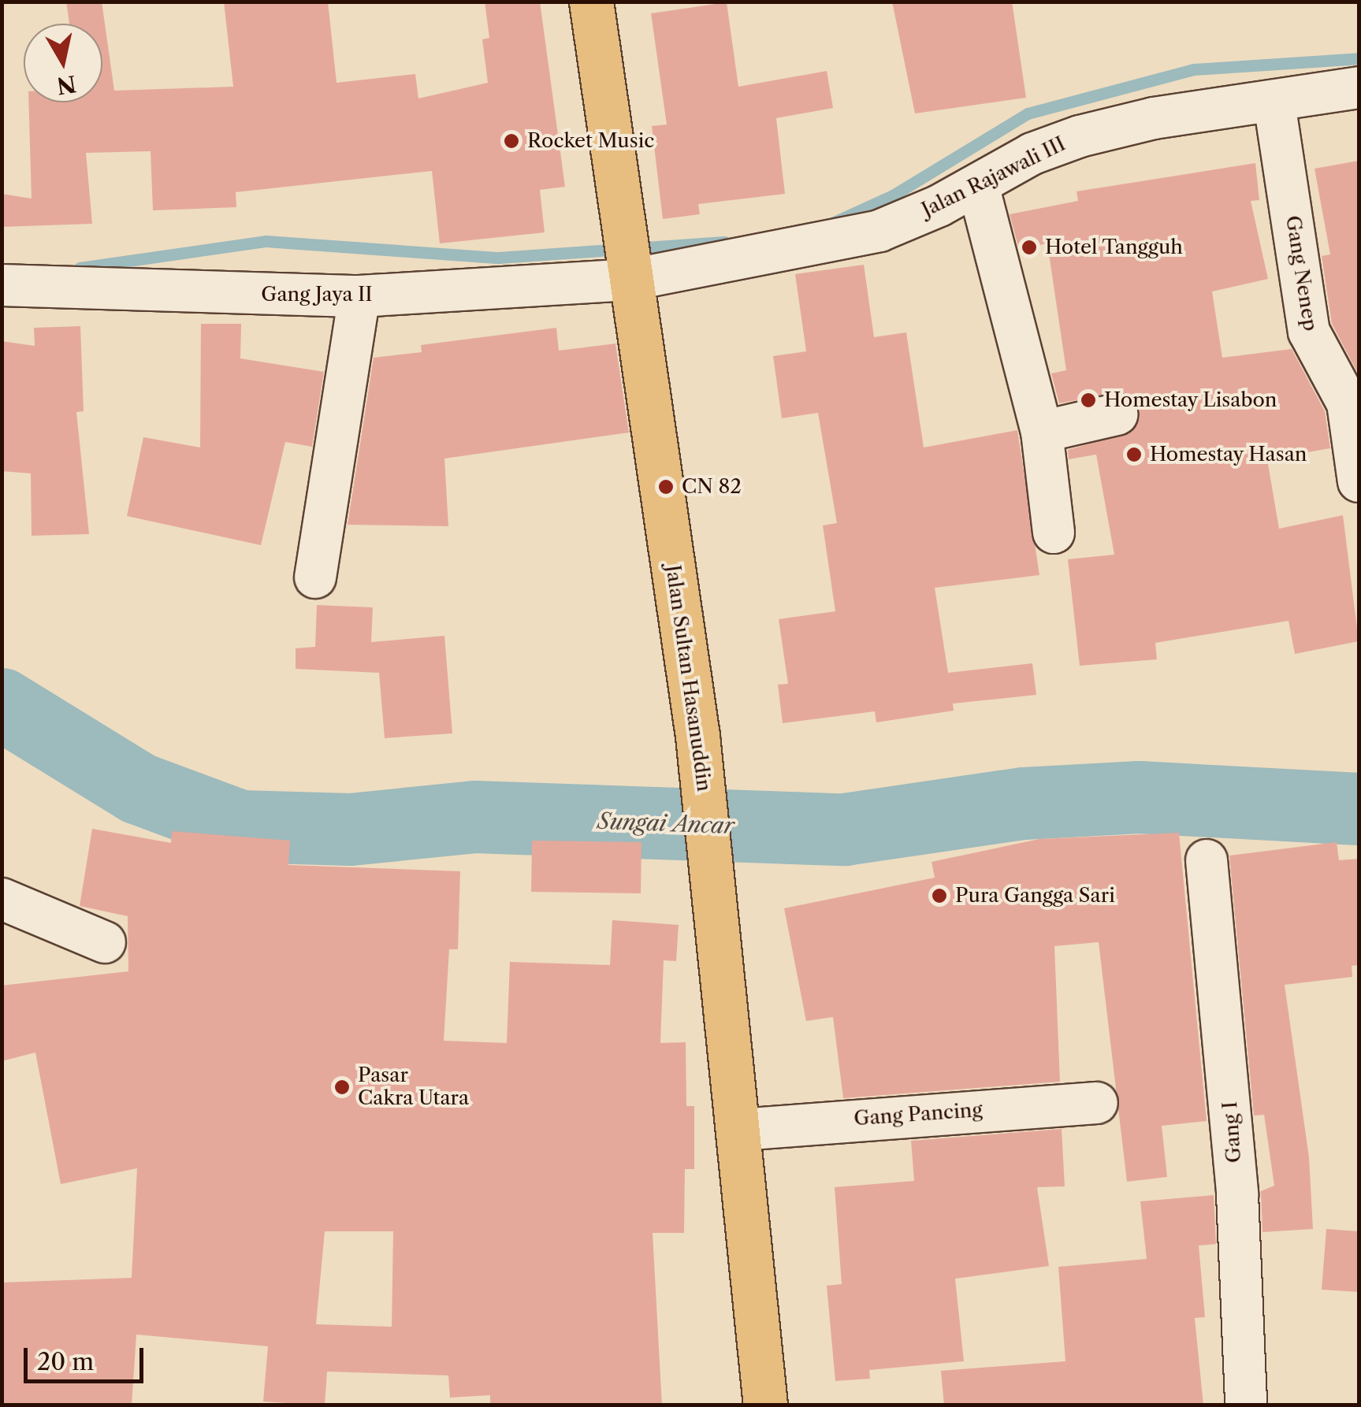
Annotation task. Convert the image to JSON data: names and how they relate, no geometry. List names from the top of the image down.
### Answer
{
  "streets": {
    "main road": ["Jalan Sultan Hasanuddin"],
    "street": [
      "Jalan Rajawali III",
      "Gang Nenep",
      "Gang Jaya II",
      "Gang Pancing",
      "Gang I"
    ]
  },
  "crossings": [
    ["Jalan Rajawali III", "Gang Nenep"],
    ["Jalan Rajawali III", "Gang Jaya II"],
    ["Jalan Rajawali III", "Jalan Sultan Hasanuddin"],
    ["Gang Jaya II", "Jalan Sultan Hasanuddin"],
    ["Jalan Sultan Hasanuddin", "Gang Pancing"]
  ],
  "water": ["Sungai Ancar"],
  "places": [
    "Rocket Music",
    "Hotel Tangguh",
    "Homestay Lisabon",
    "Homestay Hasan",
    "CN 82",
    "Pura Gangga Sari",
    "Pasar Cakra Utara"
  ],
  "scale_bar": "20 m",
  "north": "bottom"
}
